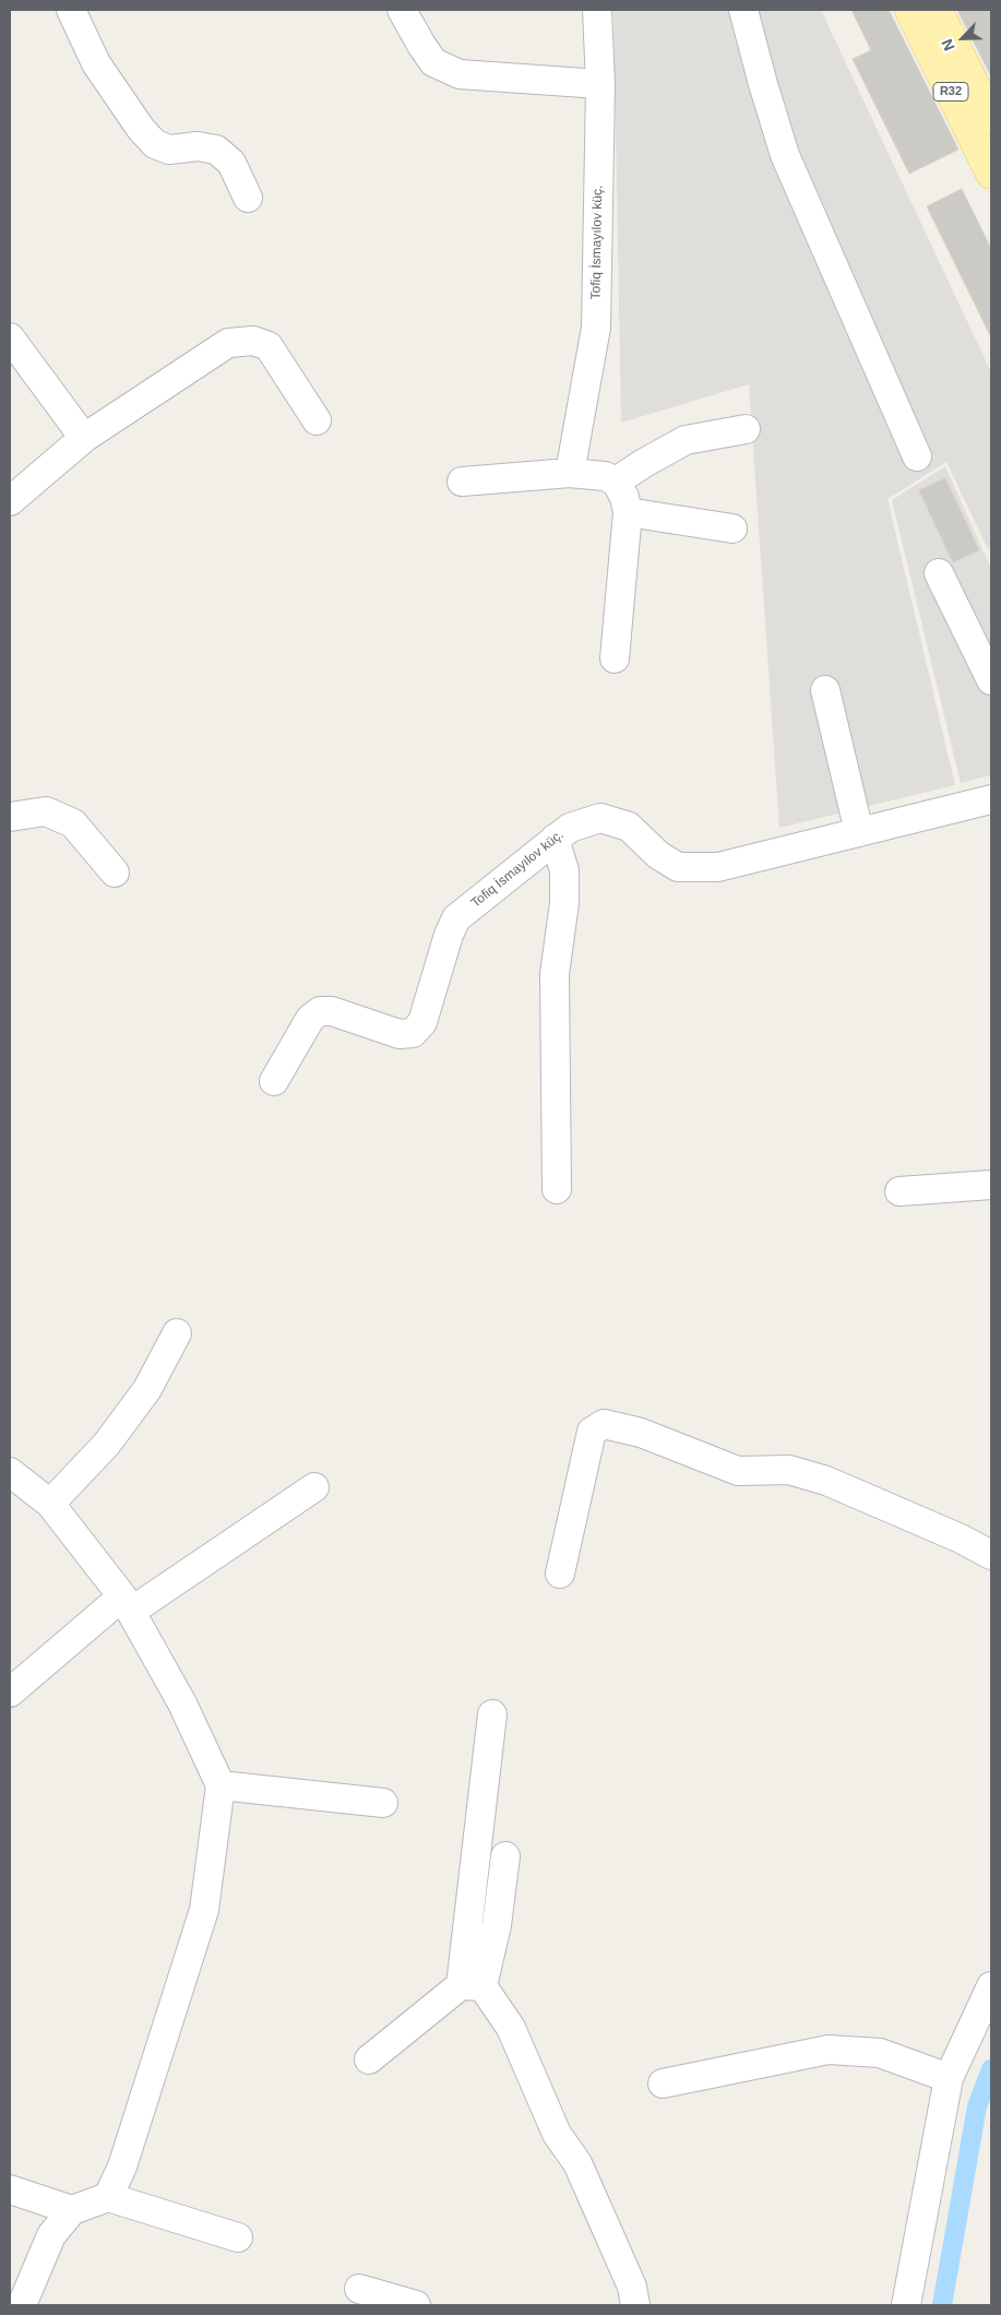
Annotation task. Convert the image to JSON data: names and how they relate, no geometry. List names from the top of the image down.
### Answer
{
  "streets": {
    "main road": ["R32"],
    "street": ["Tofiq İsmayılov küç."]
  },
  "north": "bottom left"
}
